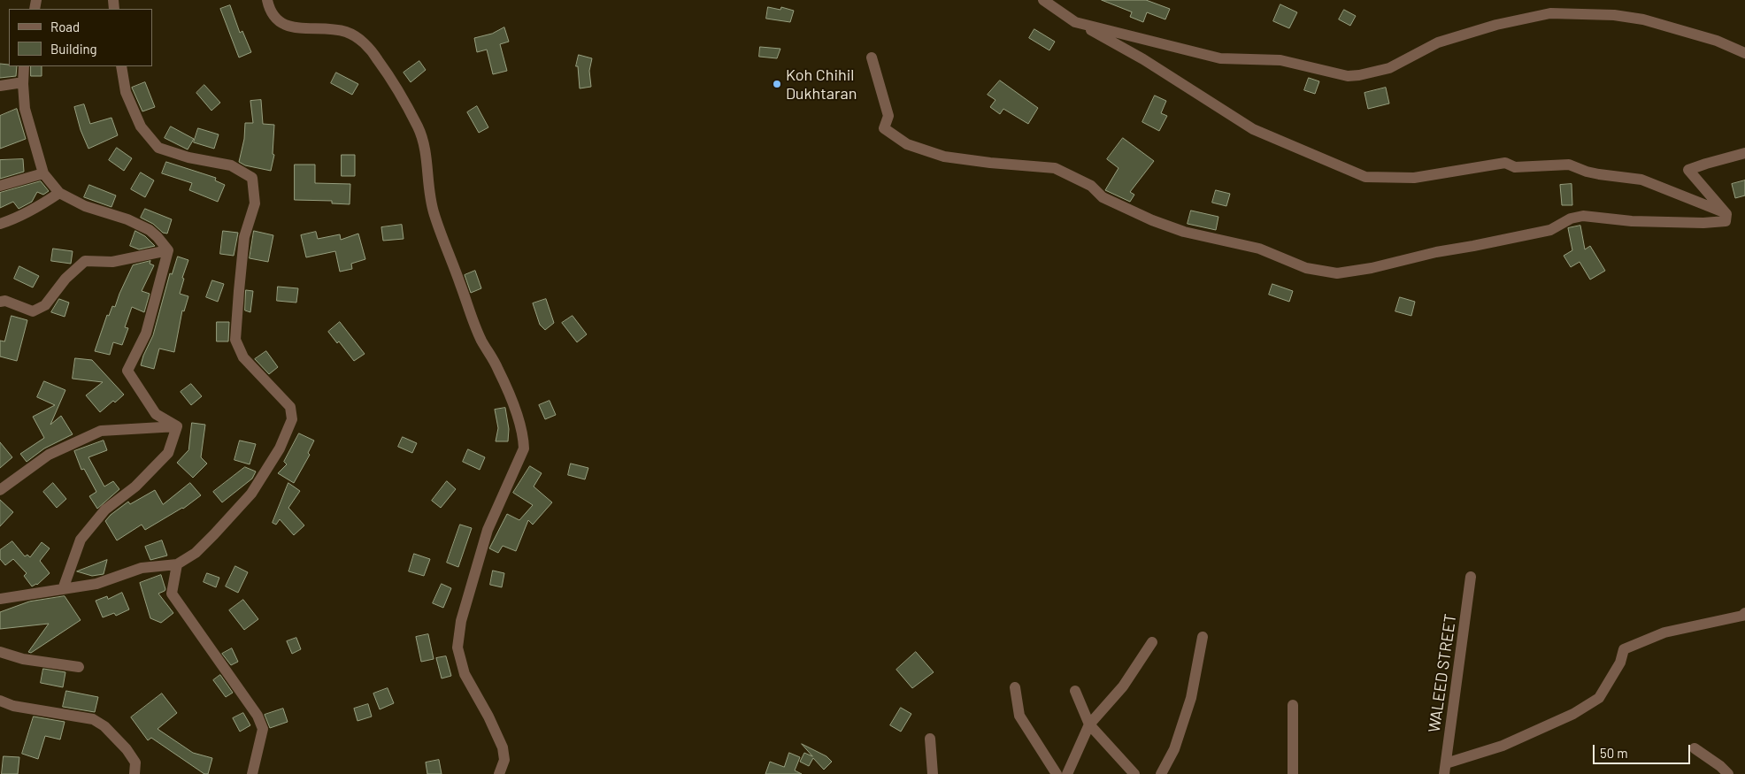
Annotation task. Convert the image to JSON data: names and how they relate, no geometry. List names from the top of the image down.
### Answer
{
  "streets": {
    "street": ["WALEED STREET"]
  },
  "places": ["Koh Chihil Dukhtaran"],
  "legend": ["Road", "Building"],
  "scale_bar": "50 m"
}
